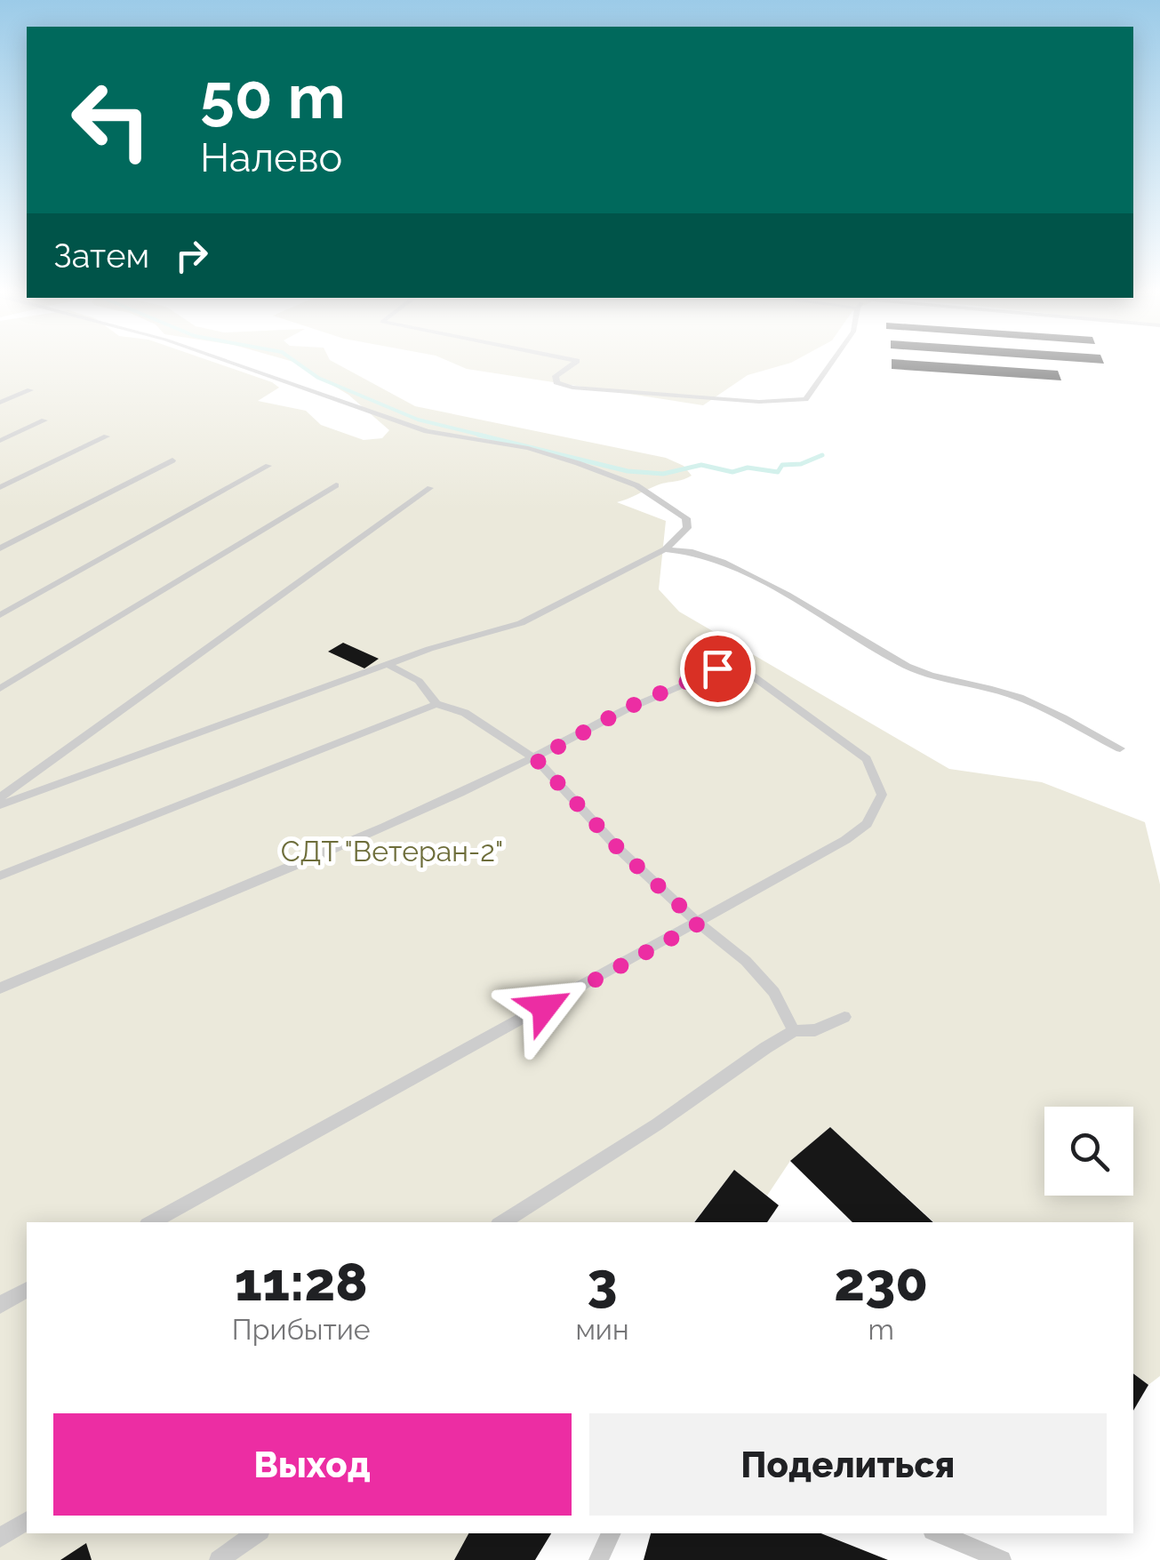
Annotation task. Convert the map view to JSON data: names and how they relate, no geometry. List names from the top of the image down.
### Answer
{
  "parks": ["СДТ \"Ветеран-2\""],
  "page": {
    "turn": ["50 m", "Налево"],
    "then": "Затем",
    "eta": [
      "11:28",
      "Прибытие",
      "3",
      "мин",
      "230",
      "m"
    ],
    "buttons": ["Выход", "Поделиться"]
  }
}
